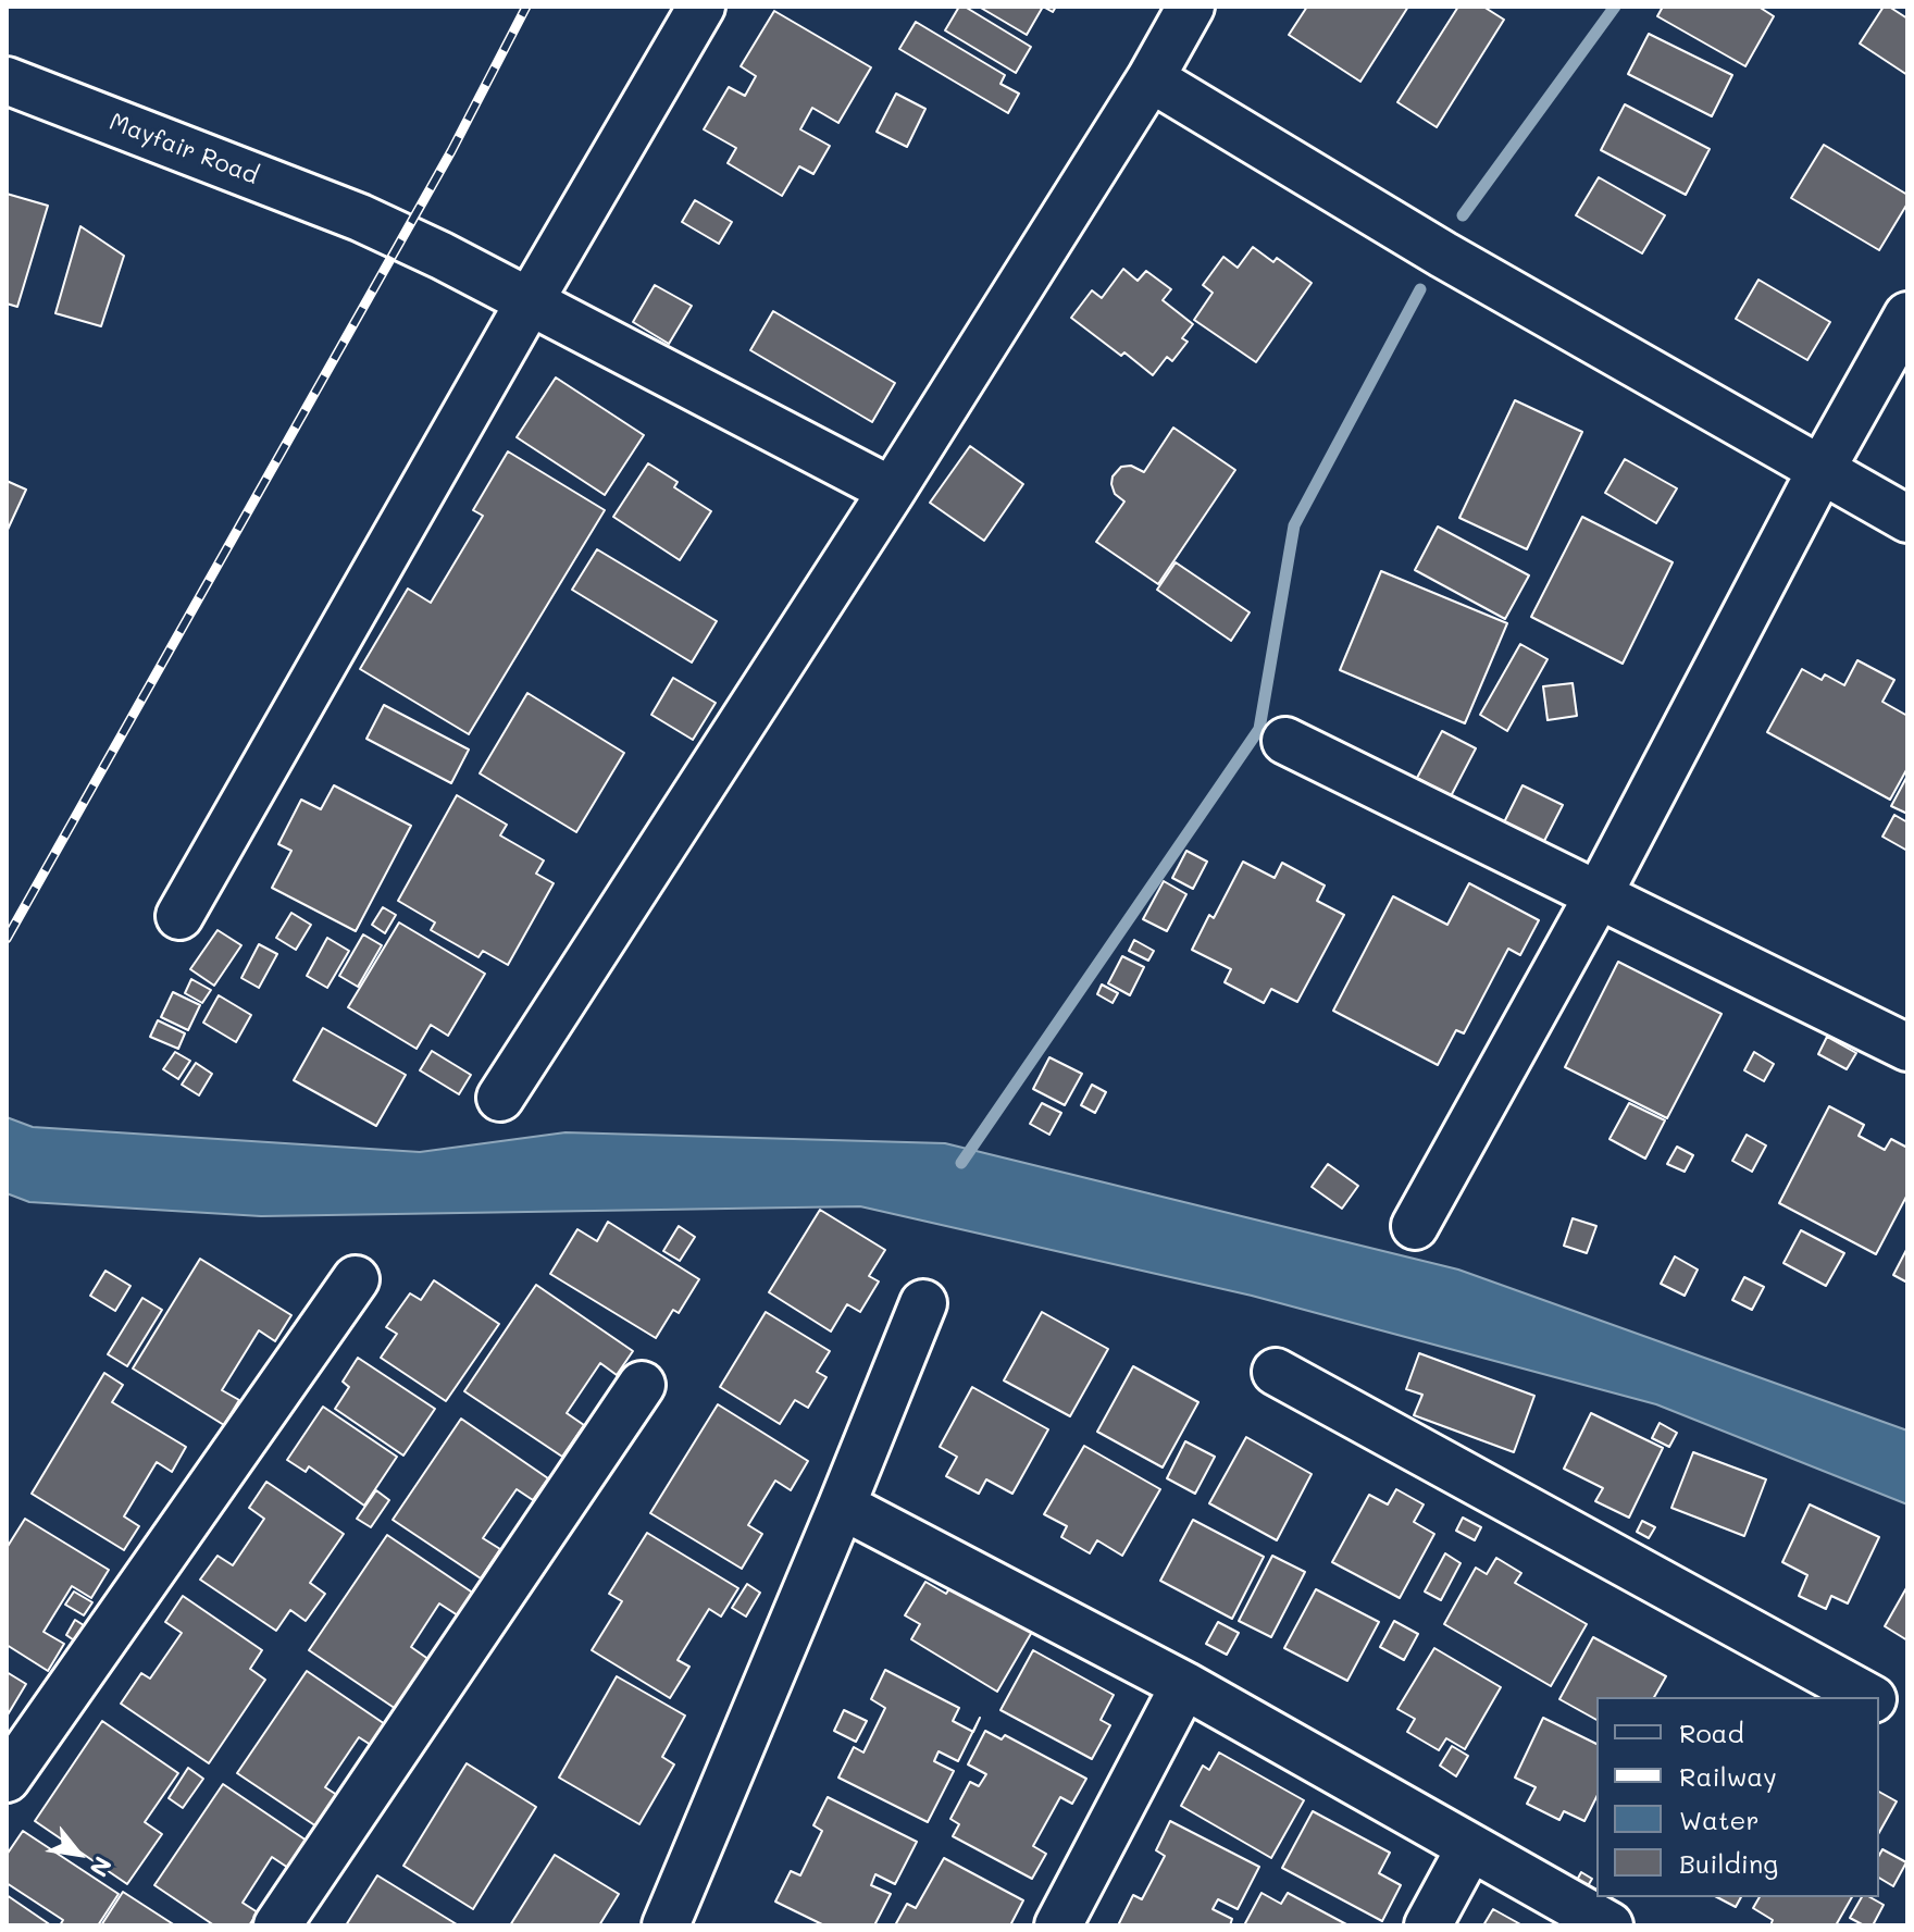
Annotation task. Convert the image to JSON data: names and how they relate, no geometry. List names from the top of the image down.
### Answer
{
  "streets": {
    "street": ["Mayfair Road"]
  },
  "legend": [
    "Road",
    "Railway",
    "Water",
    "Building"
  ],
  "north": "bottom right"
}
